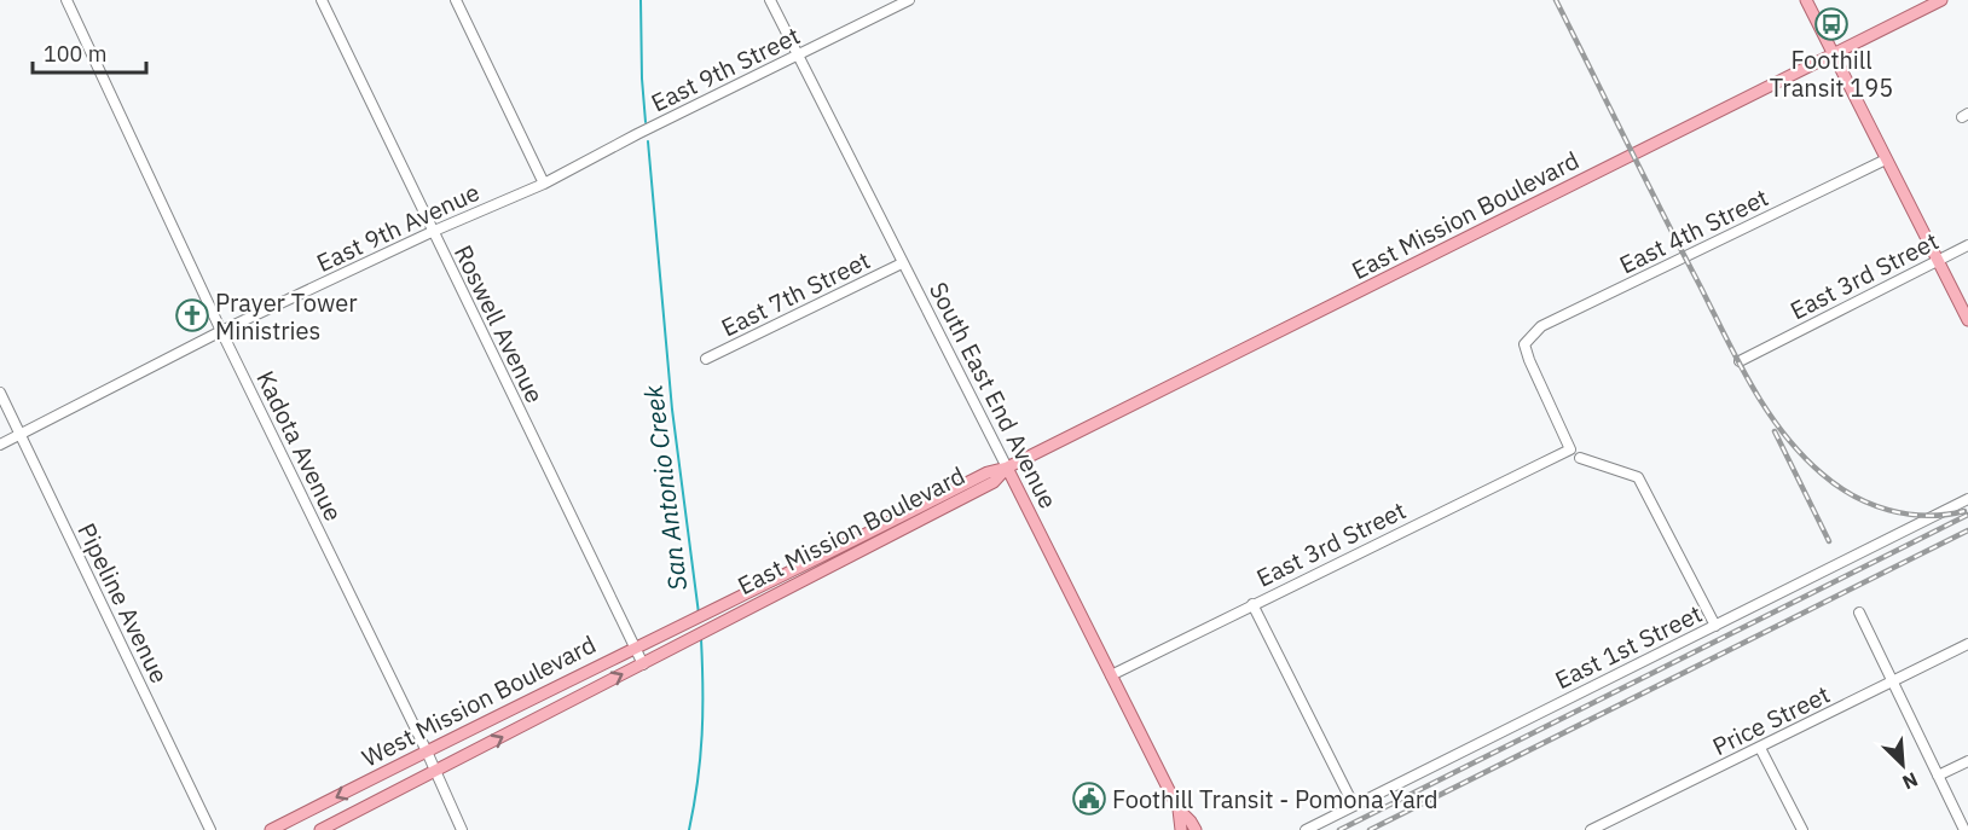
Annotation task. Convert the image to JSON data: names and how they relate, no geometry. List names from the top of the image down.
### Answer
{
  "streets": {
    "main road": ["East Mission Boulevard", "South East End Avenue", "West Mission Boulevard"],
    "street": [
      "East 9th Street",
      "East 9th Avenue",
      "East 4th Street",
      "East 3rd Street",
      "East 7th Street",
      "Roswell Avenue",
      "Kadota Avenue",
      "Pipeline Avenue",
      "East 1st Street",
      "Price Street"
    ]
  },
  "crossings": [
    ["East 9th Street", "East 9th Avenue"],
    ["East 9th Street", "South East End Avenue"],
    ["East Mission Boulevard", "Roswell Avenue"],
    ["East Mission Boulevard", "South East End Avenue"],
    ["East Mission Boulevard", "Kadota Avenue"],
    ["East Mission Boulevard", "West Mission Boulevard"],
    ["East 9th Avenue", "Roswell Avenue"],
    ["East 9th Avenue", "Kadota Avenue"],
    ["East 9th Avenue", "Pipeline Avenue"],
    ["East 4th Street", "East 3rd Street"],
    ["East 3rd Street", "South East End Avenue"],
    ["East 7th Street", "South East End Avenue"],
    ["Roswell Avenue", "West Mission Boulevard"],
    ["Kadota Avenue", "West Mission Boulevard"]
  ],
  "one_way": ["West Mission Boulevard"],
  "water": ["San Antonio Creek"],
  "places": {
    "bus stop": ["Foothill Transit 195"],
    "church": ["Prayer Tower Ministries"],
    "public building": ["Foothill Transit - Pomona Yard"]
  },
  "scale_bar": "100 m",
  "north": "bottom right"
}
